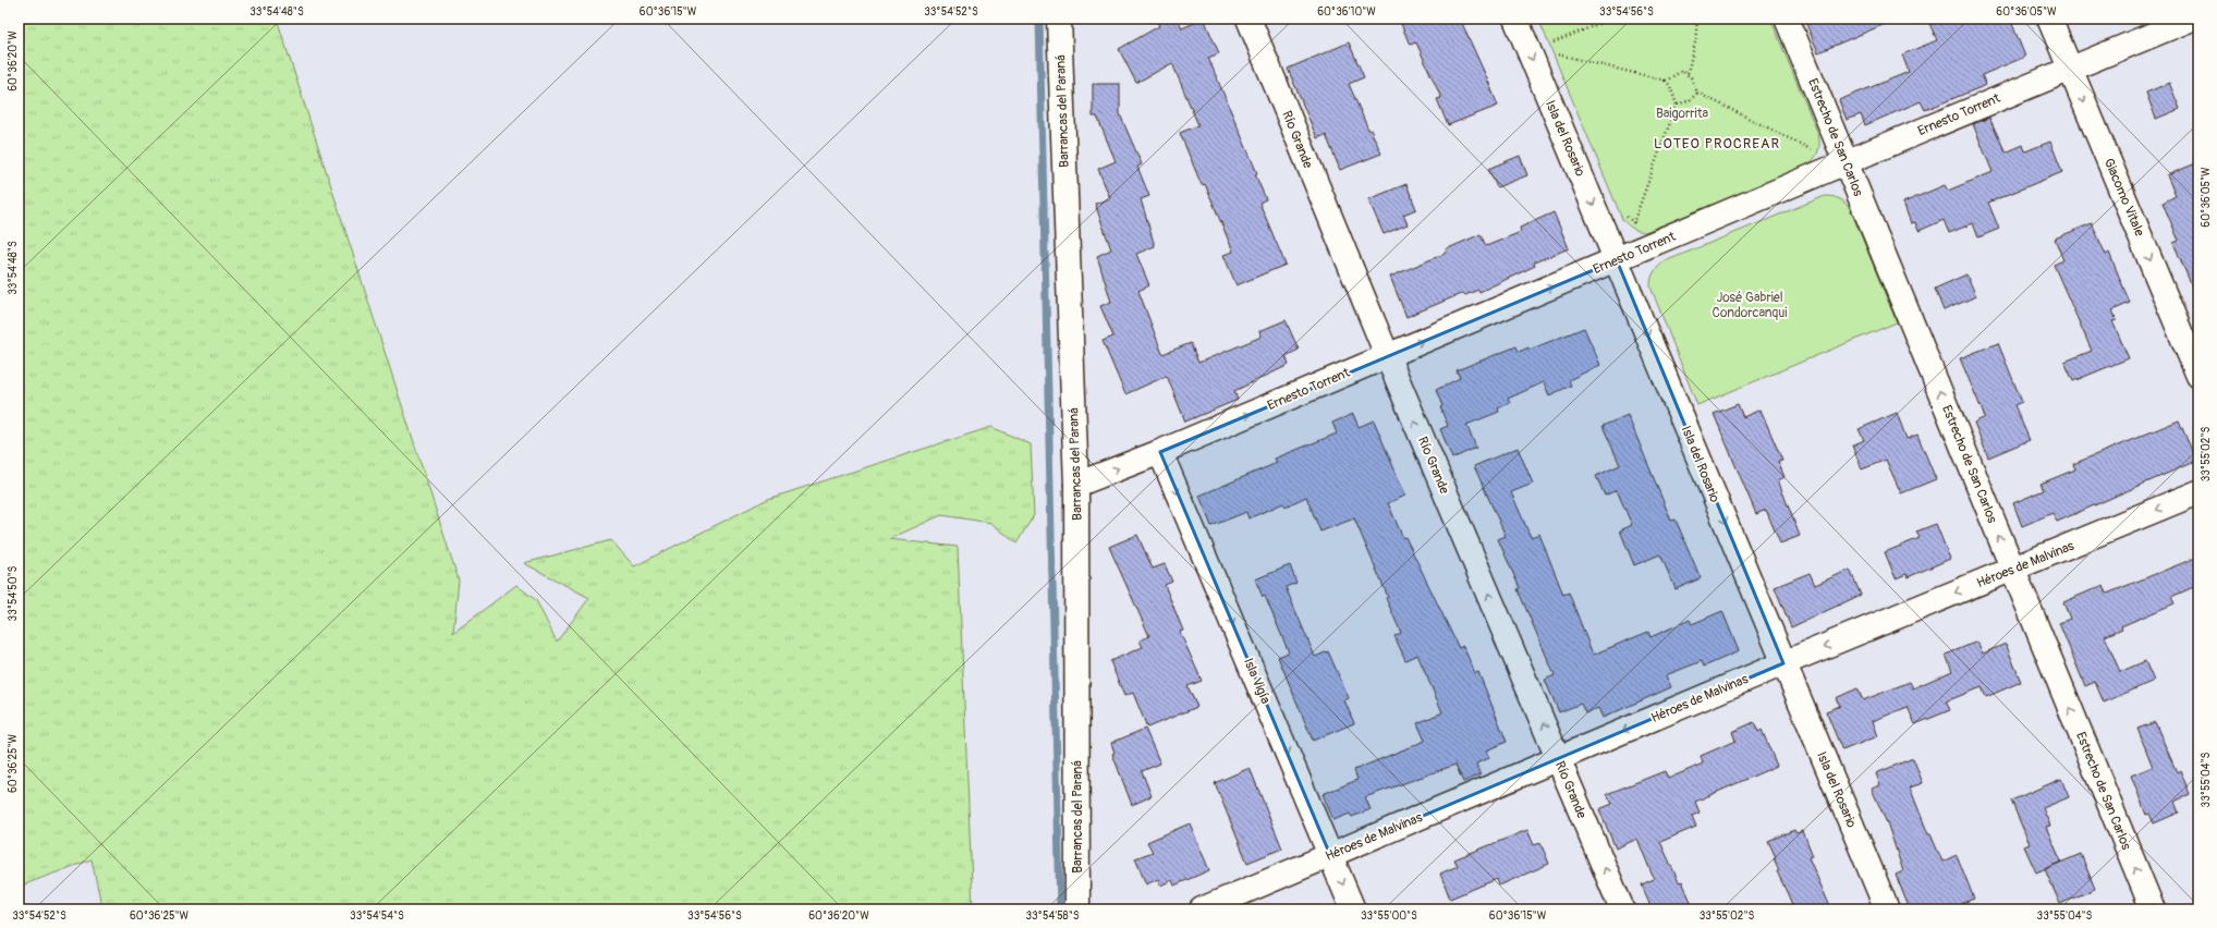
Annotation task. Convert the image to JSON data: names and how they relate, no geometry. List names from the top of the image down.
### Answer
{
  "streets": {
    "street": [
      "Barrancas del Paraná",
      "Ernesto Torrent",
      "Estrecho de San Carlos",
      "Isla del Rosario",
      "Río Grande",
      "Giacomo Vitale",
      "Héroes de Malvinas",
      "Isla Vigía"
    ]
  },
  "crossings": [
    ["Barrancas del Paraná", "Ernesto Torrent"],
    ["Ernesto Torrent", "Estrecho de San Carlos"],
    ["Ernesto Torrent", "Isla del Rosario"],
    ["Ernesto Torrent", "Río Grande"],
    ["Ernesto Torrent", "Giacomo Vitale"],
    ["Ernesto Torrent", "Isla Vigía"],
    ["Estrecho de San Carlos", "Héroes de Malvinas"],
    ["Isla del Rosario", "Héroes de Malvinas"],
    ["Río Grande", "Héroes de Malvinas"],
    ["Héroes de Malvinas", "Isla Vigía"]
  ],
  "one_way": [
    "Ernesto Torrent",
    "Estrecho de San Carlos",
    "Isla del Rosario",
    "Río Grande",
    "Giacomo Vitale",
    "Héroes de Malvinas",
    "Isla Vigía"
  ],
  "districts": ["LOTEO PROCREAR"],
  "parks": ["Baigorrita", "José Gabriel Condorcanqui"],
  "coordinates": [
    "33°54'48\"S",
    "60°36'15\"W",
    "33°54'52\"S",
    "60°36'10\"W",
    "33°54'56\"S",
    "60°36'05\"W",
    "60°36'20\"W",
    "33°55'02\"S",
    "33°54'50\"S",
    "60°36'25\"W",
    "33°55'04\"S",
    "33°54'54\"S",
    "33°54'58\"S",
    "33°55'00\"S"
  ]
}
